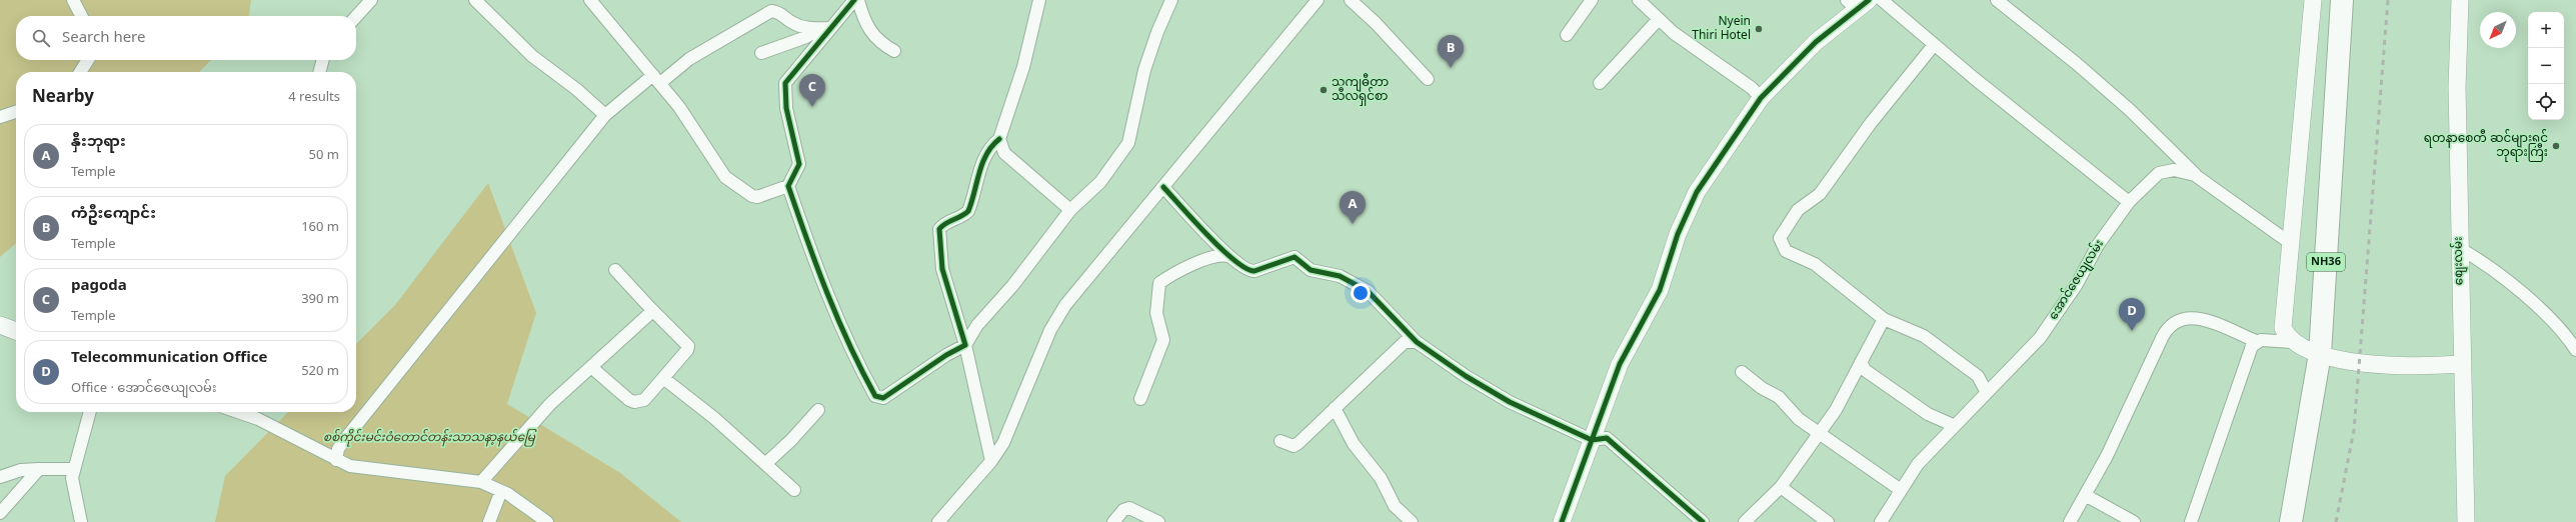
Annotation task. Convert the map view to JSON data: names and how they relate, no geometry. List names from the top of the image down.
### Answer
{
  "streets": {
    "highway": ["NH36"],
    "street": ["စျေးလမ်း", "အောင်ဇေယျလမ်း"]
  },
  "parks": ["စစ်ကိုင်းမင်းဝံတောင်တန်းသာသနာ့နယ်မြေ"],
  "places": ["Nyein Thiri Hotel", "သကျဓီတာ သီလရှင်စာ", "ရတနာစေတီ ဆင်များရှင် ဘုရားကြီး"],
  "north": "bottom left",
  "page": {
    "map_buttons": ["+", "−"],
    "search": "Search here",
    "pins": [
      "B",
      "C",
      "A",
      "D"
    ],
    "heading": ["Nearby", "4 results"],
    "list": [
      {
        "mark": "A",
        "name": "နှီးဘုရား",
        "note": "Temple",
        "value": "50 m"
      },
      {
        "mark": "B",
        "name": "ကံဦးကျောင်း",
        "note": "Temple",
        "value": "160 m"
      },
      {
        "mark": "C",
        "name": "pagoda",
        "note": "Temple",
        "value": "390 m"
      },
      {
        "mark": "D",
        "name": "Telecommunication Office",
        "note": "Office · အောင်ဇေယျလမ်း",
        "value": "520 m"
      }
    ]
  }
}
